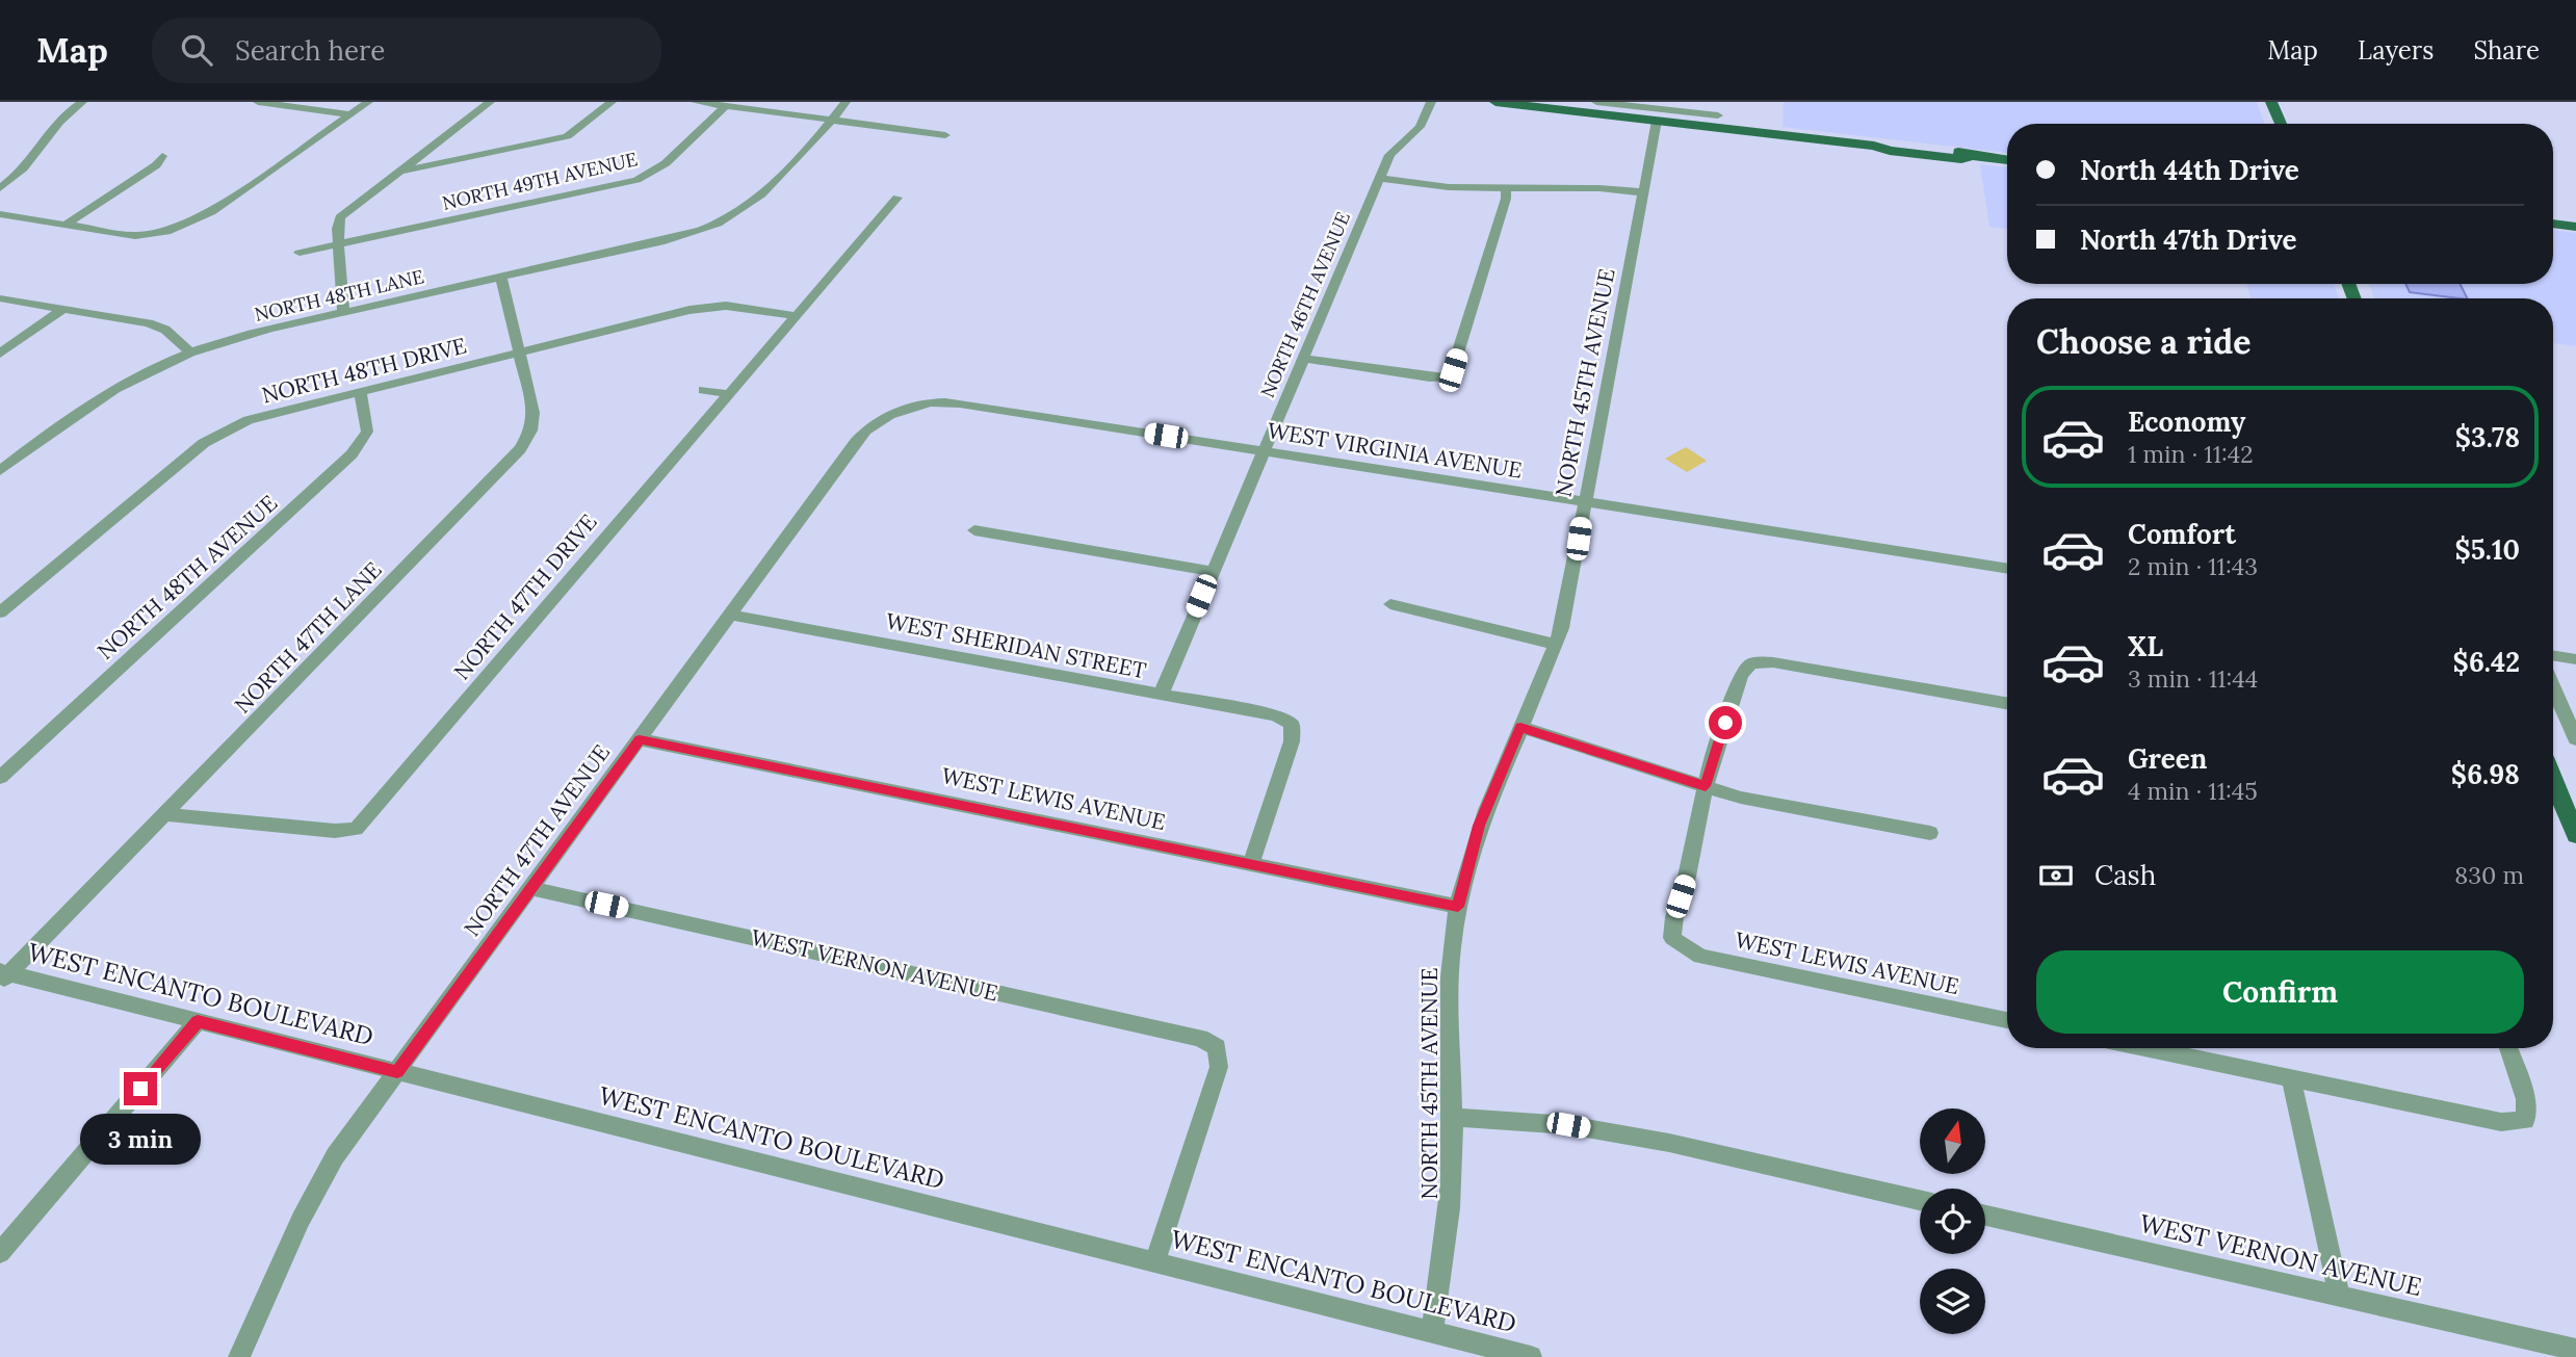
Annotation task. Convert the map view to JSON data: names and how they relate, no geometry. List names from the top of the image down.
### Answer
{
  "streets": {
    "street": [
      "NORTH 49TH AVENUE",
      "NORTH 48TH LANE",
      "NORTH 46TH AVENUE",
      "NORTH 48TH DRIVE",
      "NORTH 45TH AVENUE",
      "WEST VIRGINIA AVENUE",
      "NORTH 48TH AVENUE",
      "NORTH 47TH DRIVE",
      "NORTH 47TH LANE",
      "WEST SHERIDAN STREET",
      "WEST LEWIS AVENUE",
      "NORTH 47TH AVENUE",
      "WEST VERNON AVENUE",
      "WEST ENCANTO BOULEVARD"
    ]
  },
  "crossings": [
    ["NORTH 48TH LANE", "NORTH 47TH LANE"],
    ["NORTH 46TH AVENUE", "WEST VIRGINIA AVENUE"],
    ["NORTH 46TH AVENUE", "WEST SHERIDAN STREET"],
    ["NORTH 48TH DRIVE", "NORTH 48TH AVENUE"],
    ["NORTH 48TH DRIVE", "NORTH 47TH DRIVE"],
    ["NORTH 48TH DRIVE", "NORTH 47TH LANE"],
    ["NORTH 45TH AVENUE", "WEST VIRGINIA AVENUE"],
    ["NORTH 45TH AVENUE", "WEST LEWIS AVENUE"],
    ["NORTH 45TH AVENUE", "WEST ENCANTO BOULEVARD"],
    ["WEST VIRGINIA AVENUE", "NORTH 47TH AVENUE"],
    ["NORTH 47TH DRIVE", "NORTH 47TH LANE"],
    ["NORTH 47TH LANE", "WEST ENCANTO BOULEVARD"],
    ["WEST SHERIDAN STREET", "WEST LEWIS AVENUE"],
    ["WEST SHERIDAN STREET", "NORTH 47TH AVENUE"],
    ["WEST LEWIS AVENUE", "NORTH 47TH AVENUE"],
    ["NORTH 47TH AVENUE", "WEST VERNON AVENUE"],
    ["NORTH 47TH AVENUE", "WEST ENCANTO BOULEVARD"],
    ["WEST VERNON AVENUE", "WEST ENCANTO BOULEVARD"]
  ],
  "north": "top",
  "page": {
    "header": "Map",
    "search": "Search here",
    "nav": ["Map", "Layers", "Share"],
    "banner": ["North 44th Drive", "North 47th Drive"],
    "heading": "Choose a ride",
    "list": [
      {
        "name": "Economy",
        "note": "1 min · 11:42",
        "value": "$3.78"
      },
      {
        "name": "Comfort",
        "note": "2 min · 11:43",
        "value": "$5.10"
      },
      {
        "name": "XL",
        "note": "3 min · 11:44",
        "value": "$6.42"
      },
      {
        "name": "Green",
        "note": "4 min · 11:45",
        "value": "$6.98"
      }
    ],
    "pay": ["Cash", "830 m"],
    "buttons": "Confirm",
    "bubble": "3 min"
  }
}
